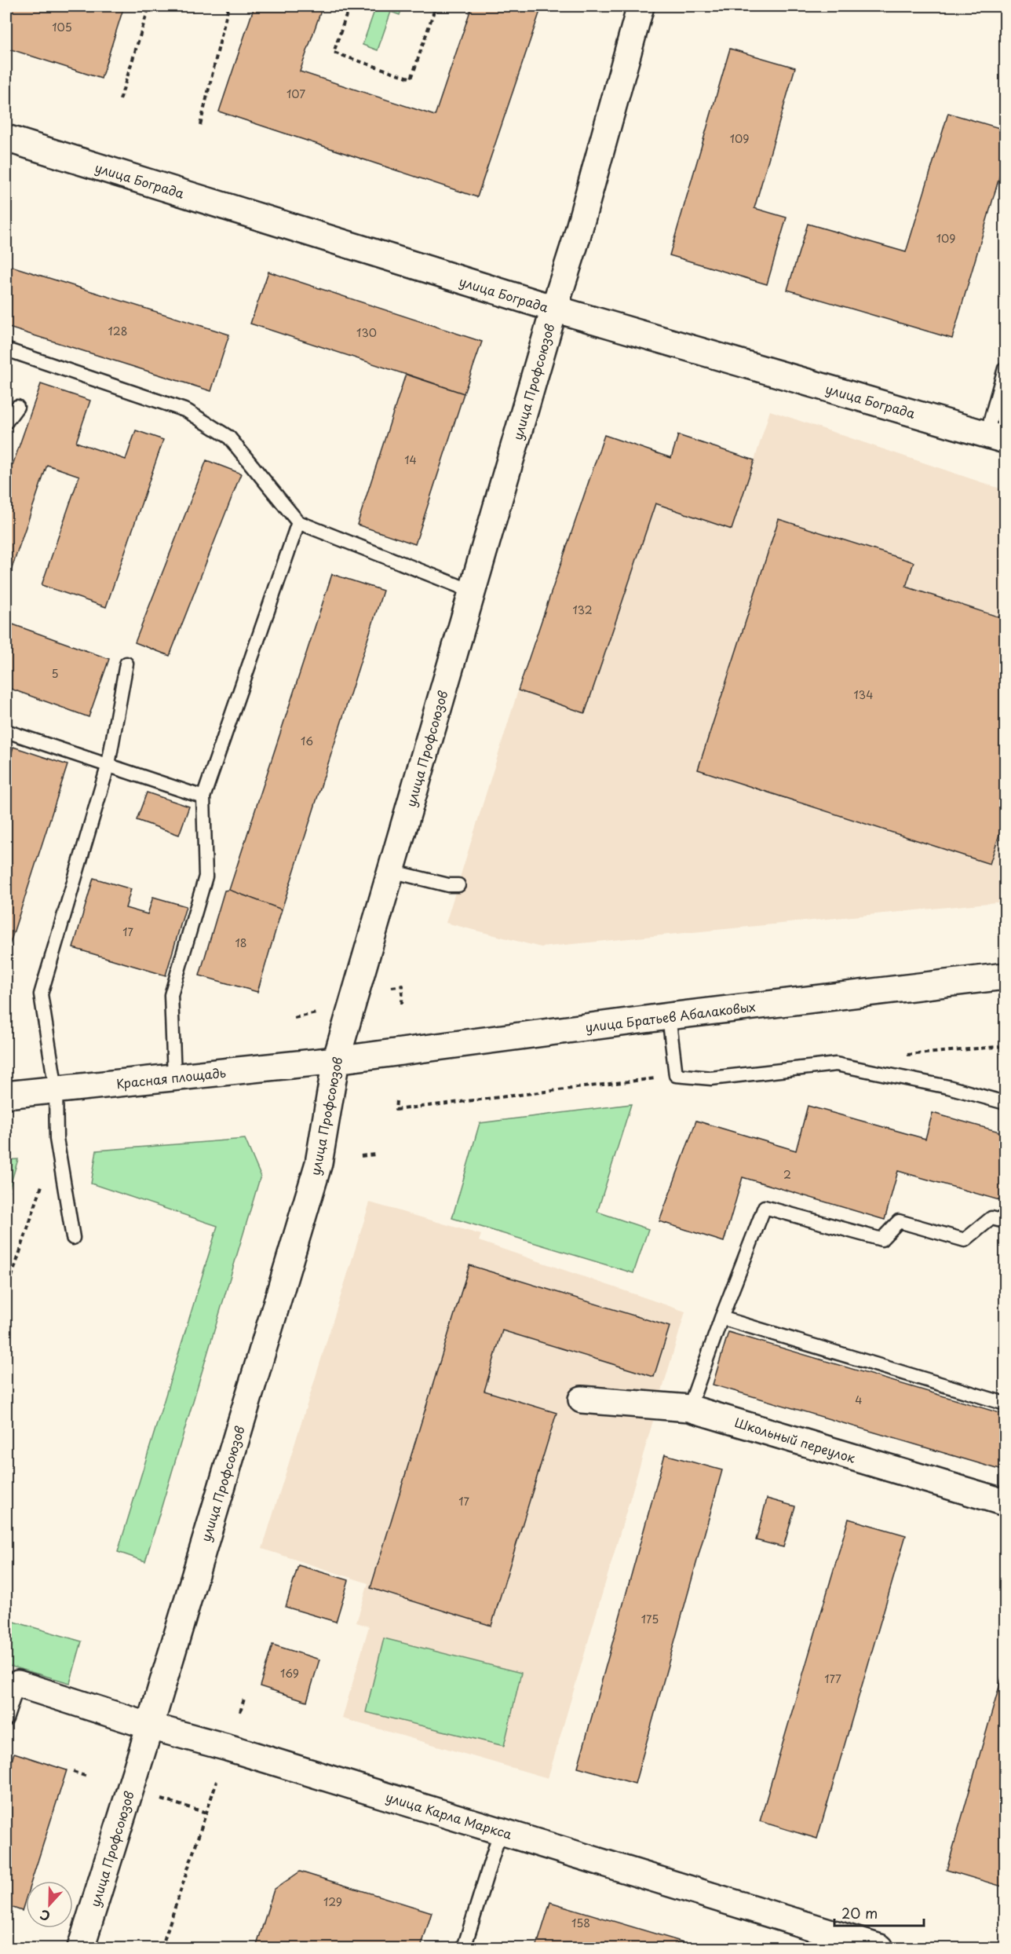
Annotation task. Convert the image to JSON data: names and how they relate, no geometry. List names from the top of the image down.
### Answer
{
  "streets": {
    "street": [
      "улица Бограда",
      "улица Профсоюзов",
      "улица Братьев Абалаковых",
      "Красная площадь",
      "Школьный переулок",
      "улица Карла Маркса"
    ]
  },
  "crossings": [
    ["улица Бограда", "улица Профсоюзов"],
    ["улица Профсоюзов", "улица Братьев Абалаковых"],
    ["улица Профсоюзов", "Красная площадь"],
    ["улица Профсоюзов", "улица Карла Маркса"],
    ["улица Братьев Абалаковых", "Красная площадь"]
  ],
  "house_numbers": [
    "105",
    "107",
    "109",
    "109",
    "128",
    "130",
    "14",
    "132",
    "5",
    "134",
    "16",
    "17",
    "18",
    "2",
    "4",
    "17",
    "175",
    "169",
    "177",
    "129",
    "158"
  ],
  "scale_bar": "20 m",
  "north": "bottom"
}
